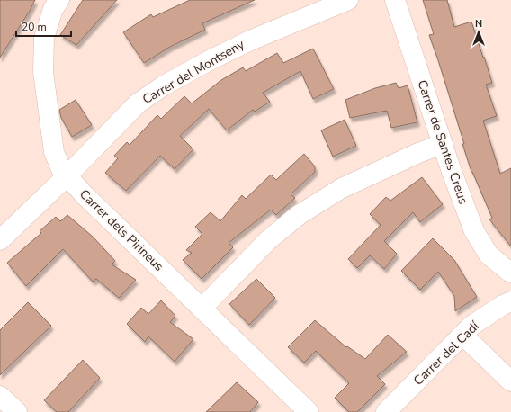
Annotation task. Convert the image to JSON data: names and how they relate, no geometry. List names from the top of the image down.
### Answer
{
  "streets": {
    "street": [
      "Carrer del Montseny",
      "Carrer de Santes Creus",
      "Carrer dels Pirineus",
      "Carrer del Cadí"
    ]
  },
  "crossings": [
    ["Carrer del Montseny", "Carrer dels Pirineus"]
  ],
  "scale_bar": "20 m",
  "north": "top"
}
